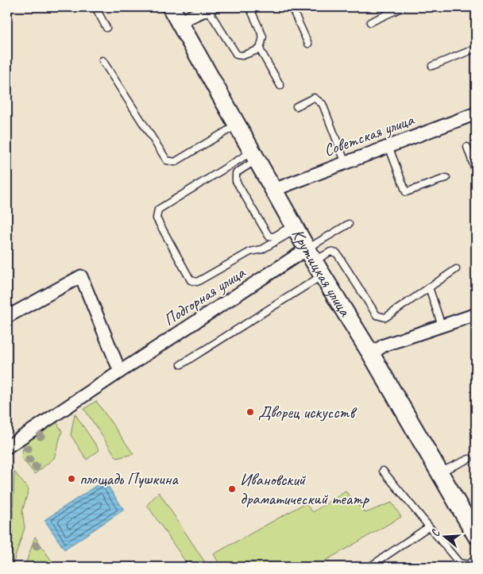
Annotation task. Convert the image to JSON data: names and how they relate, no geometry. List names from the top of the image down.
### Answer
{
  "streets": {
    "street": ["Советская улица", "Крутицкая улица", "Подгорная улица"]
  },
  "crossings": [
    ["Советская улица", "Крутицкая улица"],
    ["Крутицкая улица", "Подгорная улица"]
  ],
  "places": ["Дворец искусств", "площадь Пушкина", "Ивановский драматический театр"],
  "north": "left"
}
